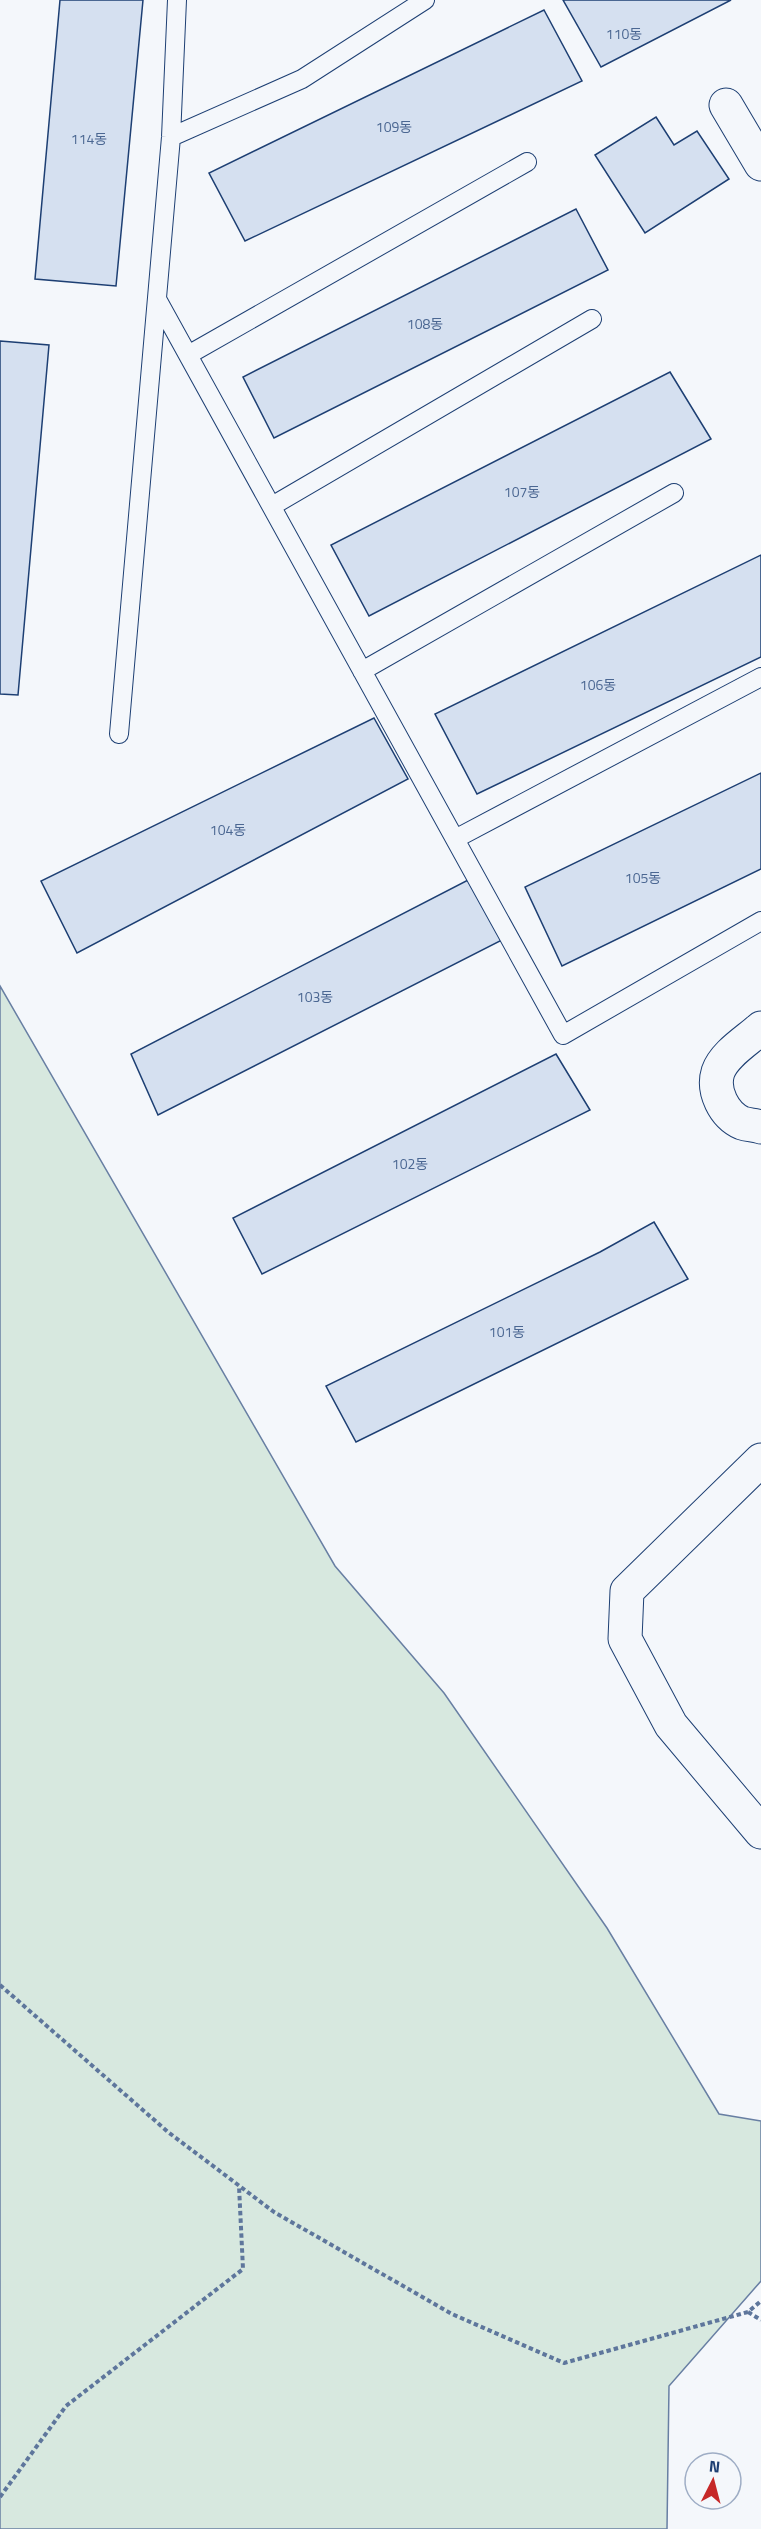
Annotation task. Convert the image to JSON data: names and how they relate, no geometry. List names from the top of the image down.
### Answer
{
  "house_numbers": [
    "110동",
    "109동",
    "114동",
    "108동",
    "107동",
    "106동",
    "104동",
    "105동",
    "103동",
    "102동",
    "101동"
  ],
  "north": "top"
}
